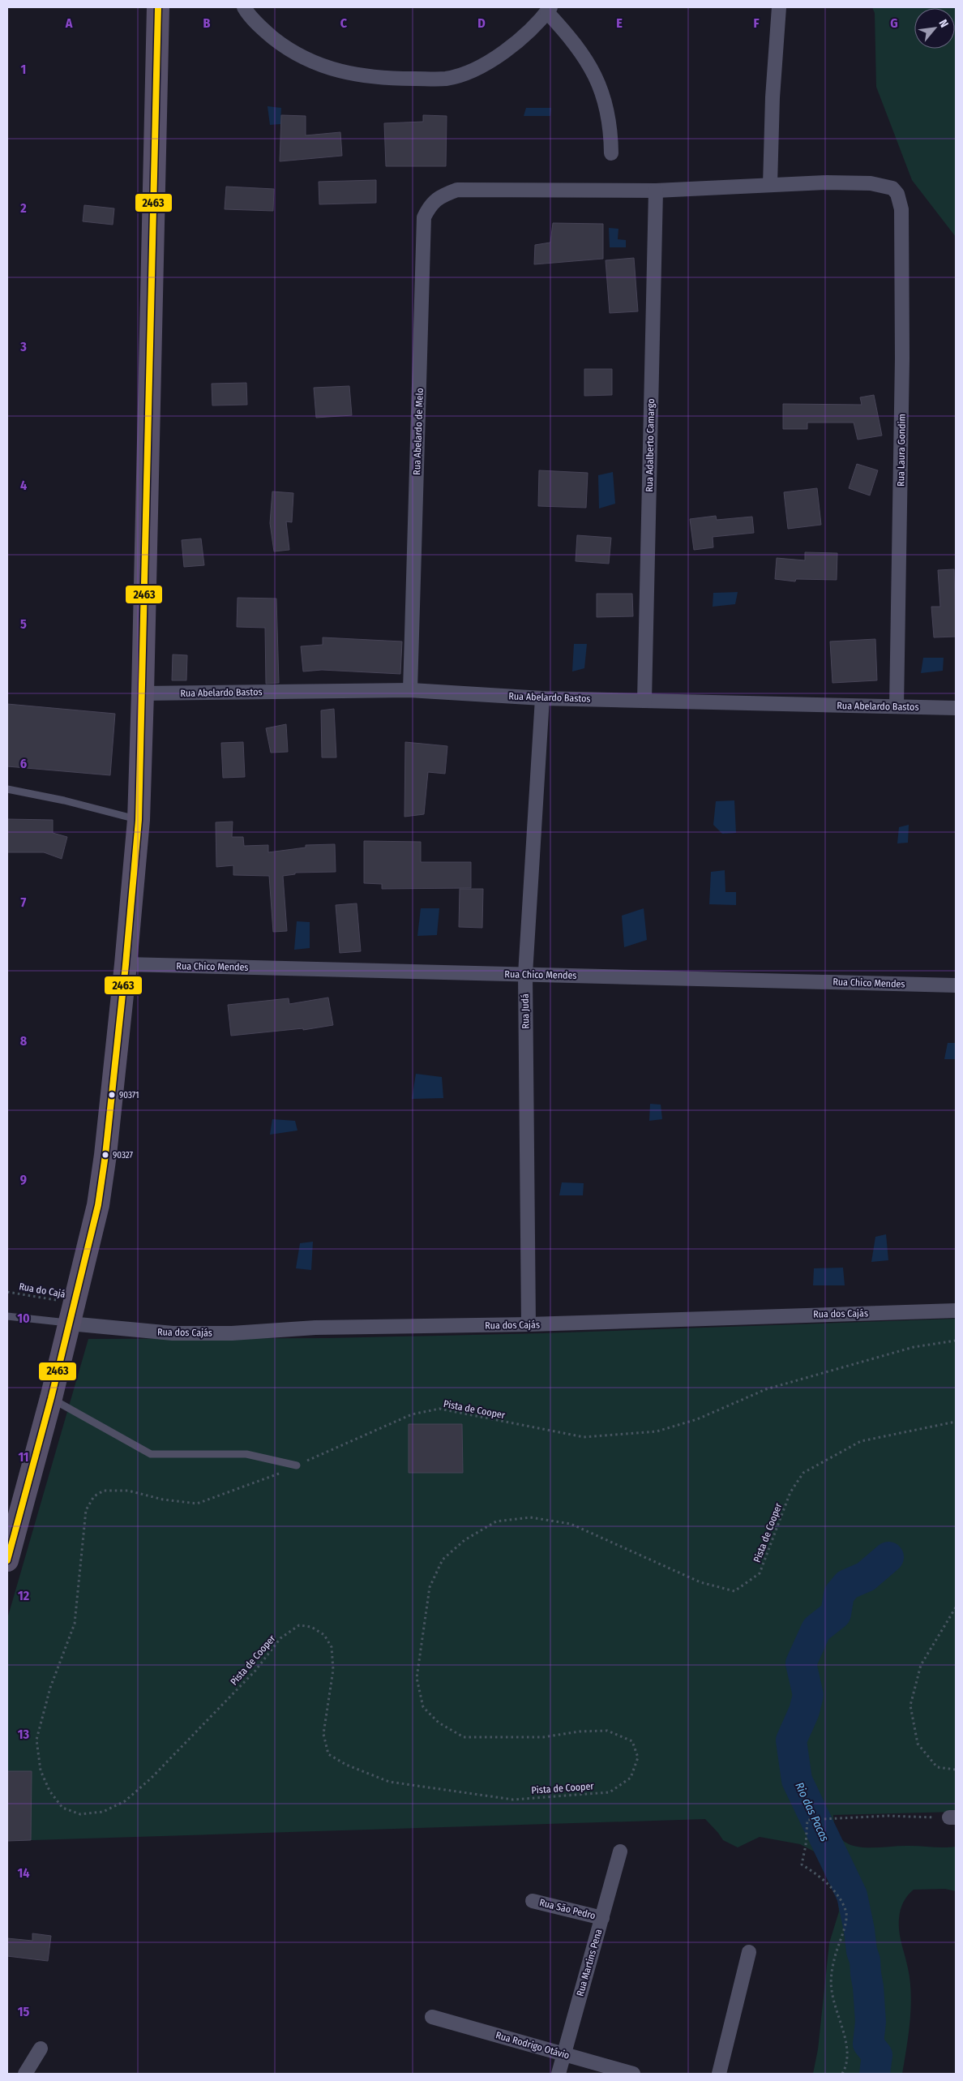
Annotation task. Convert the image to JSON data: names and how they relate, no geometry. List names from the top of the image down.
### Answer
{
  "streets": {
    "street": [
      "Rua Abelardo de Melo",
      "Rua Adalberto Camargo",
      "Rua Laura Gondim",
      "Rua Abelardo Bastos",
      "Rua Chico Mendes",
      "Rua Judá",
      "Rua dos Cajás",
      "Rua São Pedro",
      "Rua Martins Pena",
      "Rua Rodrigo Otávio"
    ],
    "path": ["Rua do Cajá", "Pista de Cooper"]
  },
  "crossings": [
    ["Rua Abelardo de Melo", "Rua Adalberto Camargo"],
    ["Rua Abelardo de Melo", "Rua Abelardo Bastos"],
    ["Rua Adalberto Camargo", "Rua Abelardo Bastos"],
    ["Rua Laura Gondim", "Rua Abelardo Bastos"],
    ["Rua Abelardo Bastos", "Rua Judá"],
    ["Rua Chico Mendes", "Rua Judá"],
    ["Rua Judá", "Rua dos Cajás"],
    ["Rua do Cajá", "Rua dos Cajás"],
    ["Rua São Pedro", "Rua Martins Pena"],
    ["Rua Martins Pena", "Rua Rodrigo Otávio"]
  ],
  "water": ["Rio das Pacas"],
  "places": ["90371", "90327"],
  "lines": ["transit line 2463"],
  "north": "top right",
  "grid": {
    "columns": [
      "A",
      "B",
      "C",
      "D",
      "E",
      "F",
      "G"
    ],
    "rows": [
      "1",
      "2",
      "3",
      "4",
      "5",
      "6",
      "7",
      "8",
      "9",
      "10",
      "11",
      "12",
      "13",
      "14",
      "15"
    ]
  }
}
